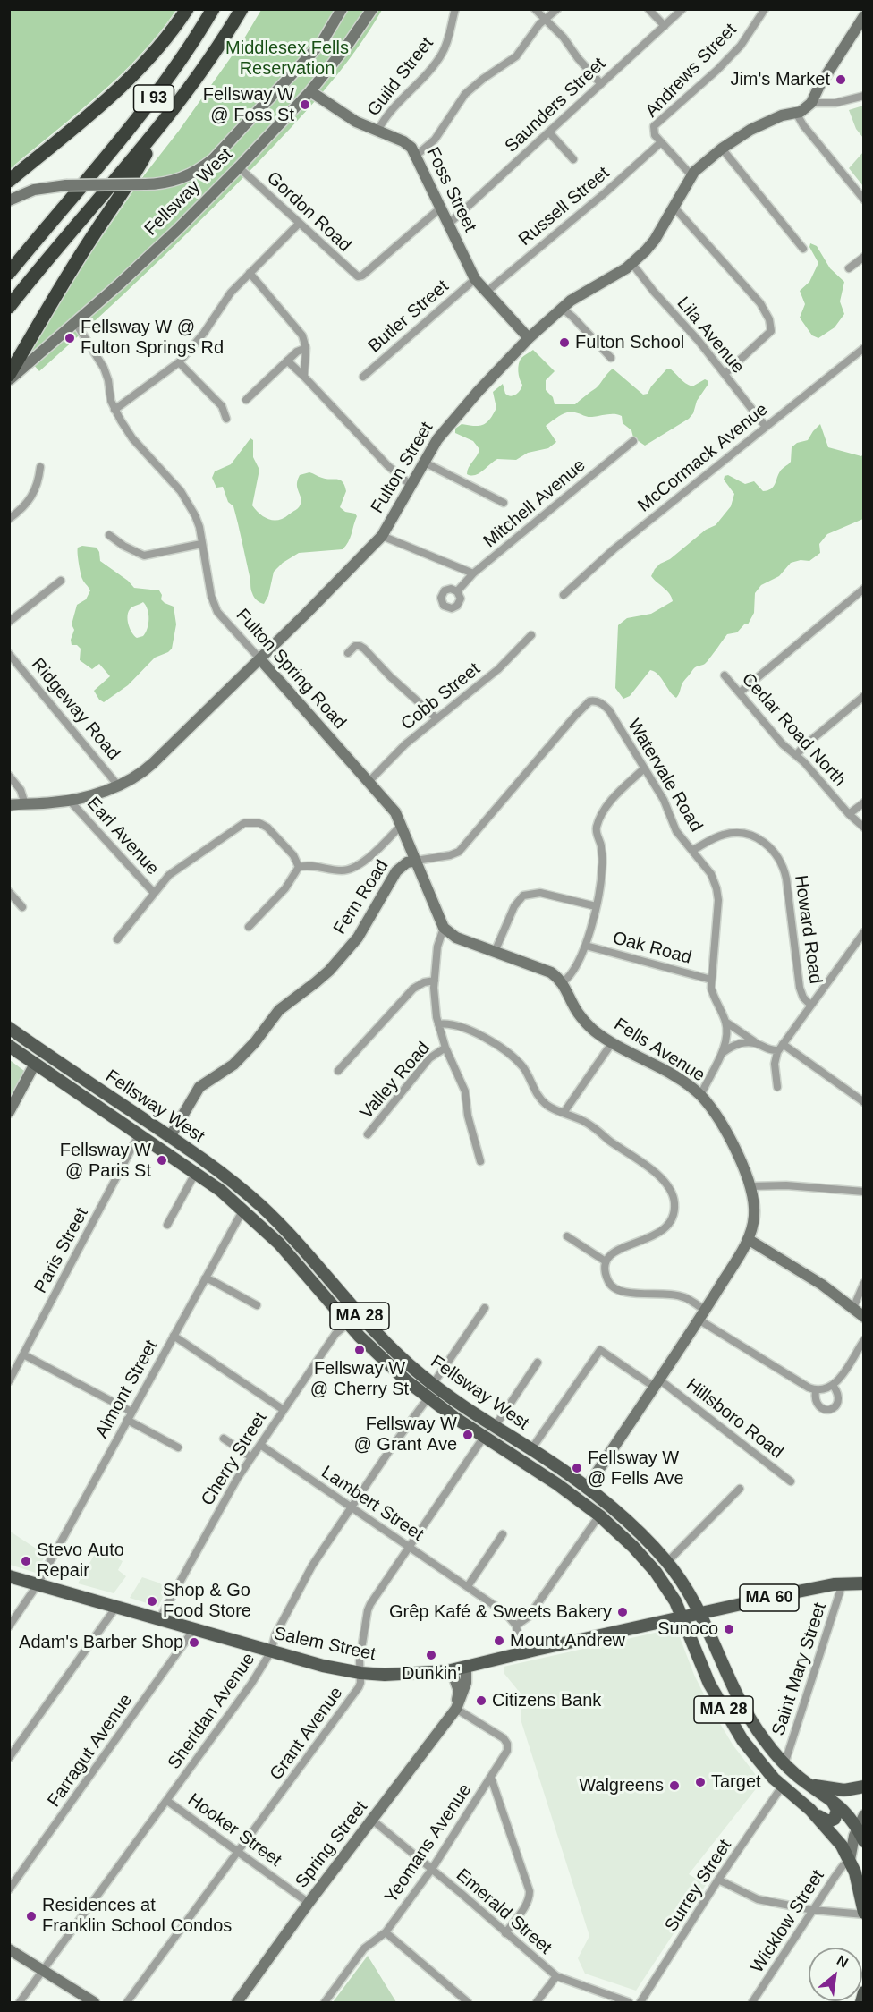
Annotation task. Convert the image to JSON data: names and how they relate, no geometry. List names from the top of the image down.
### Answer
{
  "streets": {
    "highway": ["I 93"],
    "main road": [
      "Fellsway West",
      "MA 28",
      "MA 60",
      "Salem Street"
    ],
    "street": [
      "Andrews Street",
      "Guild Street",
      "Saunders Street",
      "Foss Street",
      "Russell Street",
      "Gordon Road",
      "Butler Street",
      "Lila Avenue",
      "McCormack Avenue",
      "Fulton Street",
      "Mitchell Avenue",
      "Fulton Spring Road",
      "Cobb Street",
      "Ridgeway Road",
      "Cedar Road North",
      "Watervale Road",
      "Earl Avenue",
      "Fern Road",
      "Howard Road",
      "Oak Road",
      "Fells Avenue",
      "Valley Road",
      "Paris Street",
      "Almont Street",
      "Hillsboro Road",
      "Cherry Street",
      "Lambert Street",
      "Saint Mary Street",
      "Sheridan Avenue",
      "Grant Avenue",
      "Farragut Avenue",
      "Hooker Street",
      "Yeomans Avenue",
      "Spring Street",
      "Surrey Street",
      "Emerald Street",
      "Wicklow Street"
    ]
  },
  "crossings": [
    ["Andrews Street", "Russell Street"],
    ["Andrews Street", "Fulton Street"],
    ["Guild Street", "Foss Street"],
    ["Saunders Street", "Foss Street"],
    ["Foss Street", "Fellsway West"],
    ["Foss Street", "Russell Street"],
    ["Foss Street", "Gordon Road"],
    ["Foss Street", "Butler Street"],
    ["Foss Street", "Fulton Street"],
    ["Fellsway West", "Gordon Road"],
    ["Fellsway West", "Fulton Spring Road"],
    ["Fellsway West", "Fern Road"],
    ["Fellsway West", "Fells Avenue"],
    ["Fellsway West", "Paris Street"],
    ["Fellsway West", "MA 28"],
    ["Fellsway West", "Almont Street"],
    ["Fellsway West", "Hillsboro Road"],
    ["Fellsway West", "Cherry Street"],
    ["Fellsway West", "Salem Street"],
    ["Fellsway West", "Saint Mary Street"],
    ["Fellsway West", "Sheridan Avenue"],
    ["Fellsway West", "Grant Avenue"],
    ["Fellsway West", "Surrey Street"],
    ["Fellsway West", "Wicklow Street"],
    ["Lila Avenue", "McCormack Avenue"],
    ["Lila Avenue", "Fulton Street"],
    ["Fulton Street", "Fulton Spring Road"],
    ["Fulton Street", "Ridgeway Road"],
    ["Fulton Street", "Earl Avenue"],
    ["Fulton Spring Road", "Cobb Street"],
    ["Fulton Spring Road", "Fern Road"],
    ["Watervale Road", "Fern Road"],
    ["Watervale Road", "Howard Road"],
    ["Watervale Road", "Oak Road"],
    ["Watervale Road", "Fells Avenue"],
    ["Fells Avenue", "Hillsboro Road"],
    ["MA 28", "Wicklow Street"],
    ["Almont Street", "Salem Street"],
    ["Cherry Street", "Lambert Street"],
    ["Cherry Street", "Salem Street"],
    ["Lambert Street", "Sheridan Avenue"],
    ["Lambert Street", "Grant Avenue"],
    ["MA 60", "Salem Street"],
    ["MA 60", "Saint Mary Street"],
    ["Salem Street", "Saint Mary Street"],
    ["Salem Street", "Sheridan Avenue"],
    ["Salem Street", "Grant Avenue"],
    ["Salem Street", "Farragut Avenue"],
    ["Salem Street", "Spring Street"],
    ["Sheridan Avenue", "Hooker Street"],
    ["Grant Avenue", "Hooker Street"],
    ["Hooker Street", "Spring Street"],
    ["Yeomans Avenue", "Spring Street"],
    ["Yeomans Avenue", "Emerald Street"],
    ["Spring Street", "Emerald Street"]
  ],
  "parks": ["Middlesex Fells Reservation"],
  "places": [
    "Jim's Market",
    "Fellsway W @ Foss St",
    "Fellsway W @ Fulton Springs Rd",
    "Fulton School",
    "Fellsway W @ Paris St",
    "Fellsway W @ Cherry St",
    "Fellsway W @ Grant Ave",
    "Fellsway W @ Fells Ave",
    "Stevo Auto Repair",
    "Shop & Go Food Store",
    "Grêp Kafé & Sweets Bakery",
    "Sunoco",
    "Mount Andrew",
    "Adam's Barber Shop",
    "Dunkin'",
    "Citizens Bank",
    "Target",
    "Walgreens",
    "Residences at Franklin School Condos"
  ],
  "north": "top right"
}
